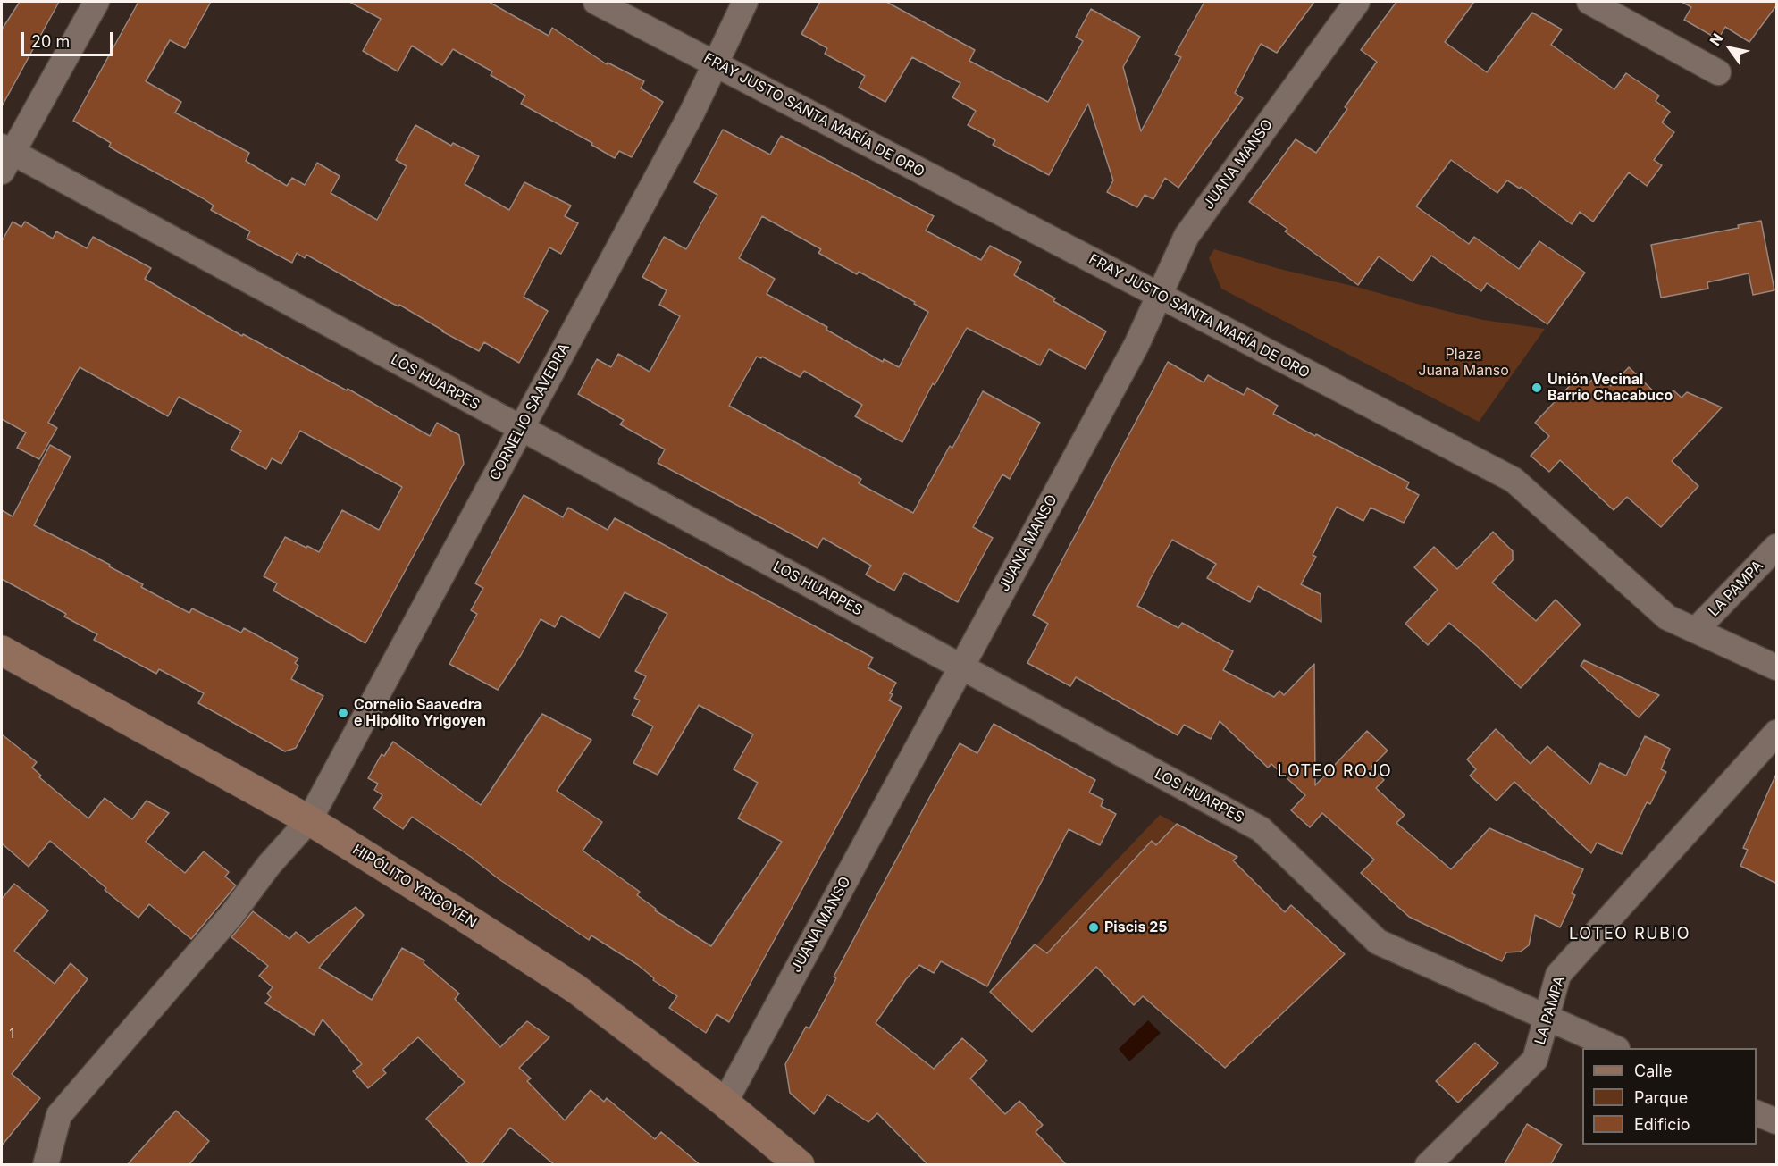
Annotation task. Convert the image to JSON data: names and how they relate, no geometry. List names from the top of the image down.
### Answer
{
  "streets": {
    "main road": ["HIPÓLITO YRIGOYEN"],
    "street": [
      "FRAY JUSTO SANTA MARÍA DE ORO",
      "JUANA MANSO",
      "LOS HUARPES",
      "CORNELIO SAAVEDRA",
      "LA PAMPA"
    ]
  },
  "crossings": [
    ["FRAY JUSTO SANTA MARÍA DE ORO", "JUANA MANSO"],
    ["FRAY JUSTO SANTA MARÍA DE ORO", "CORNELIO SAAVEDRA"],
    ["FRAY JUSTO SANTA MARÍA DE ORO", "LA PAMPA"],
    ["JUANA MANSO", "LOS HUARPES"],
    ["JUANA MANSO", "HIPÓLITO YRIGOYEN"],
    ["LOS HUARPES", "CORNELIO SAAVEDRA"],
    ["LOS HUARPES", "LA PAMPA"],
    ["CORNELIO SAAVEDRA", "HIPÓLITO YRIGOYEN"]
  ],
  "districts": ["LOTEO ROJO", "LOTEO RUBIO"],
  "parks": ["Plaza Juana Manso"],
  "places": ["Unión Vecinal Barrio Chacabuco", "Cornelio Saavedra e Hipólito Yrigoyen", "Piscis 25"],
  "house_numbers": ["1"],
  "legend": ["Calle", "Parque", "Edificio"],
  "scale_bar": "20 m",
  "north": "top left"
}
